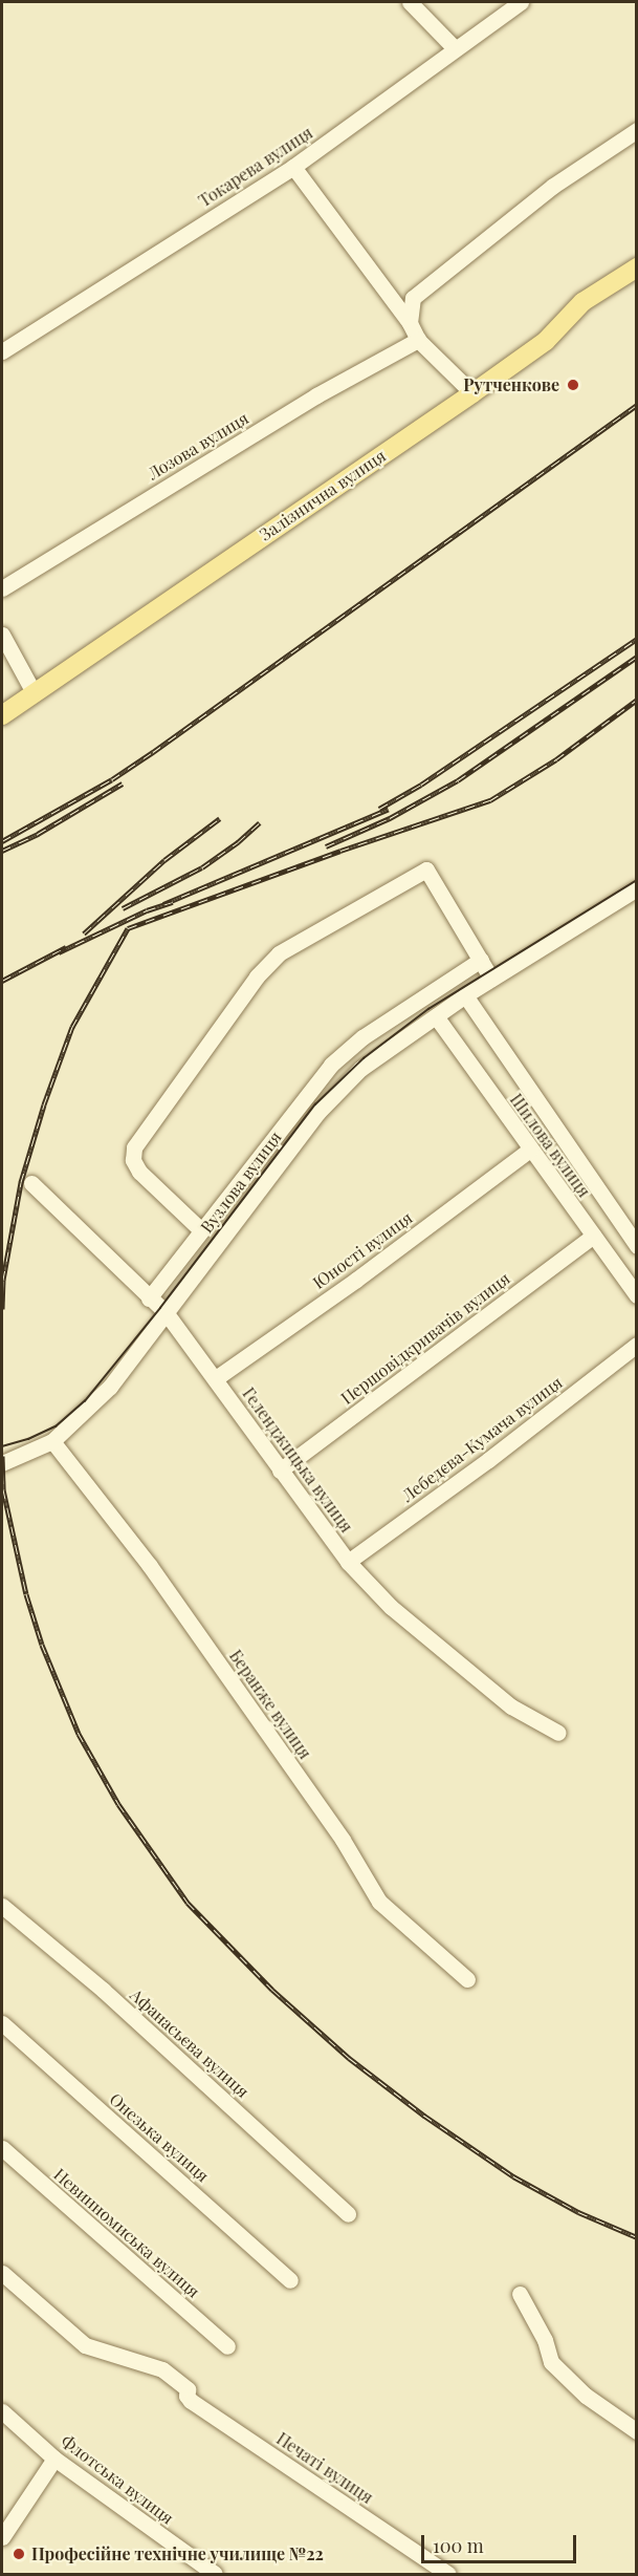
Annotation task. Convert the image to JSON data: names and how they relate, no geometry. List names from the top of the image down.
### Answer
{
  "streets": {
    "main road": ["Залізнична вулиця"],
    "street": [
      "Токарева вулиця",
      "Лозова вулиця",
      "Шилова вулиця",
      "Вузлова вулиця",
      "Юності вулиця",
      "Першовідкривачів вулиця",
      "Лебедєва-Кумача вулиця",
      "Геленджицька вулиця",
      "Беранже вулиця",
      "Афанасьєва вулиця",
      "Онезька вулиця",
      "Невинномиська вулиця",
      "Печаті вулиця",
      "Флотська вулиця"
    ]
  },
  "crossings": [
    ["Шилова вулиця", "Вузлова вулиця"],
    ["Шилова вулиця", "Юності вулиця"],
    ["Шилова вулиця", "Першовідкривачів вулиця"],
    ["Вузлова вулиця", "Геленджицька вулиця"],
    ["Вузлова вулиця", "Беранже вулиця"],
    ["Юності вулиця", "Геленджицька вулиця"],
    ["Першовідкривачів вулиця", "Геленджицька вулиця"],
    ["Лебедєва-Кумача вулиця", "Геленджицька вулиця"]
  ],
  "places": ["Рутченкове", "Професійне технічне училище №22"],
  "scale_bar": "100 m"
}
